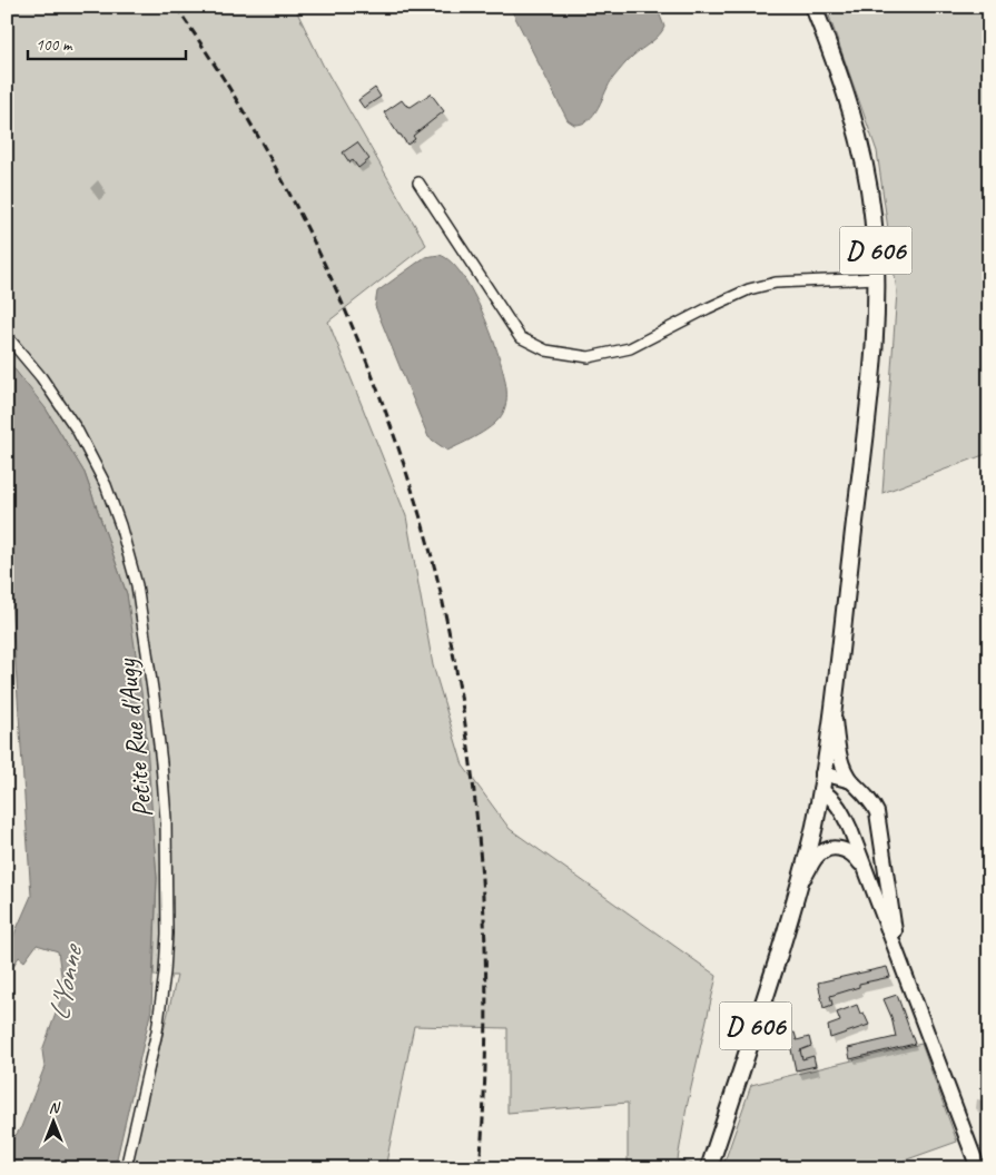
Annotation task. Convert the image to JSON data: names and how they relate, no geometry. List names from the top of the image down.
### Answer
{
  "streets": {
    "main road": ["D 606"],
    "street": ["Petite Rue d'Augy"]
  },
  "water": ["L'Yonne"],
  "scale_bar": "100 m",
  "north": "top"
}
